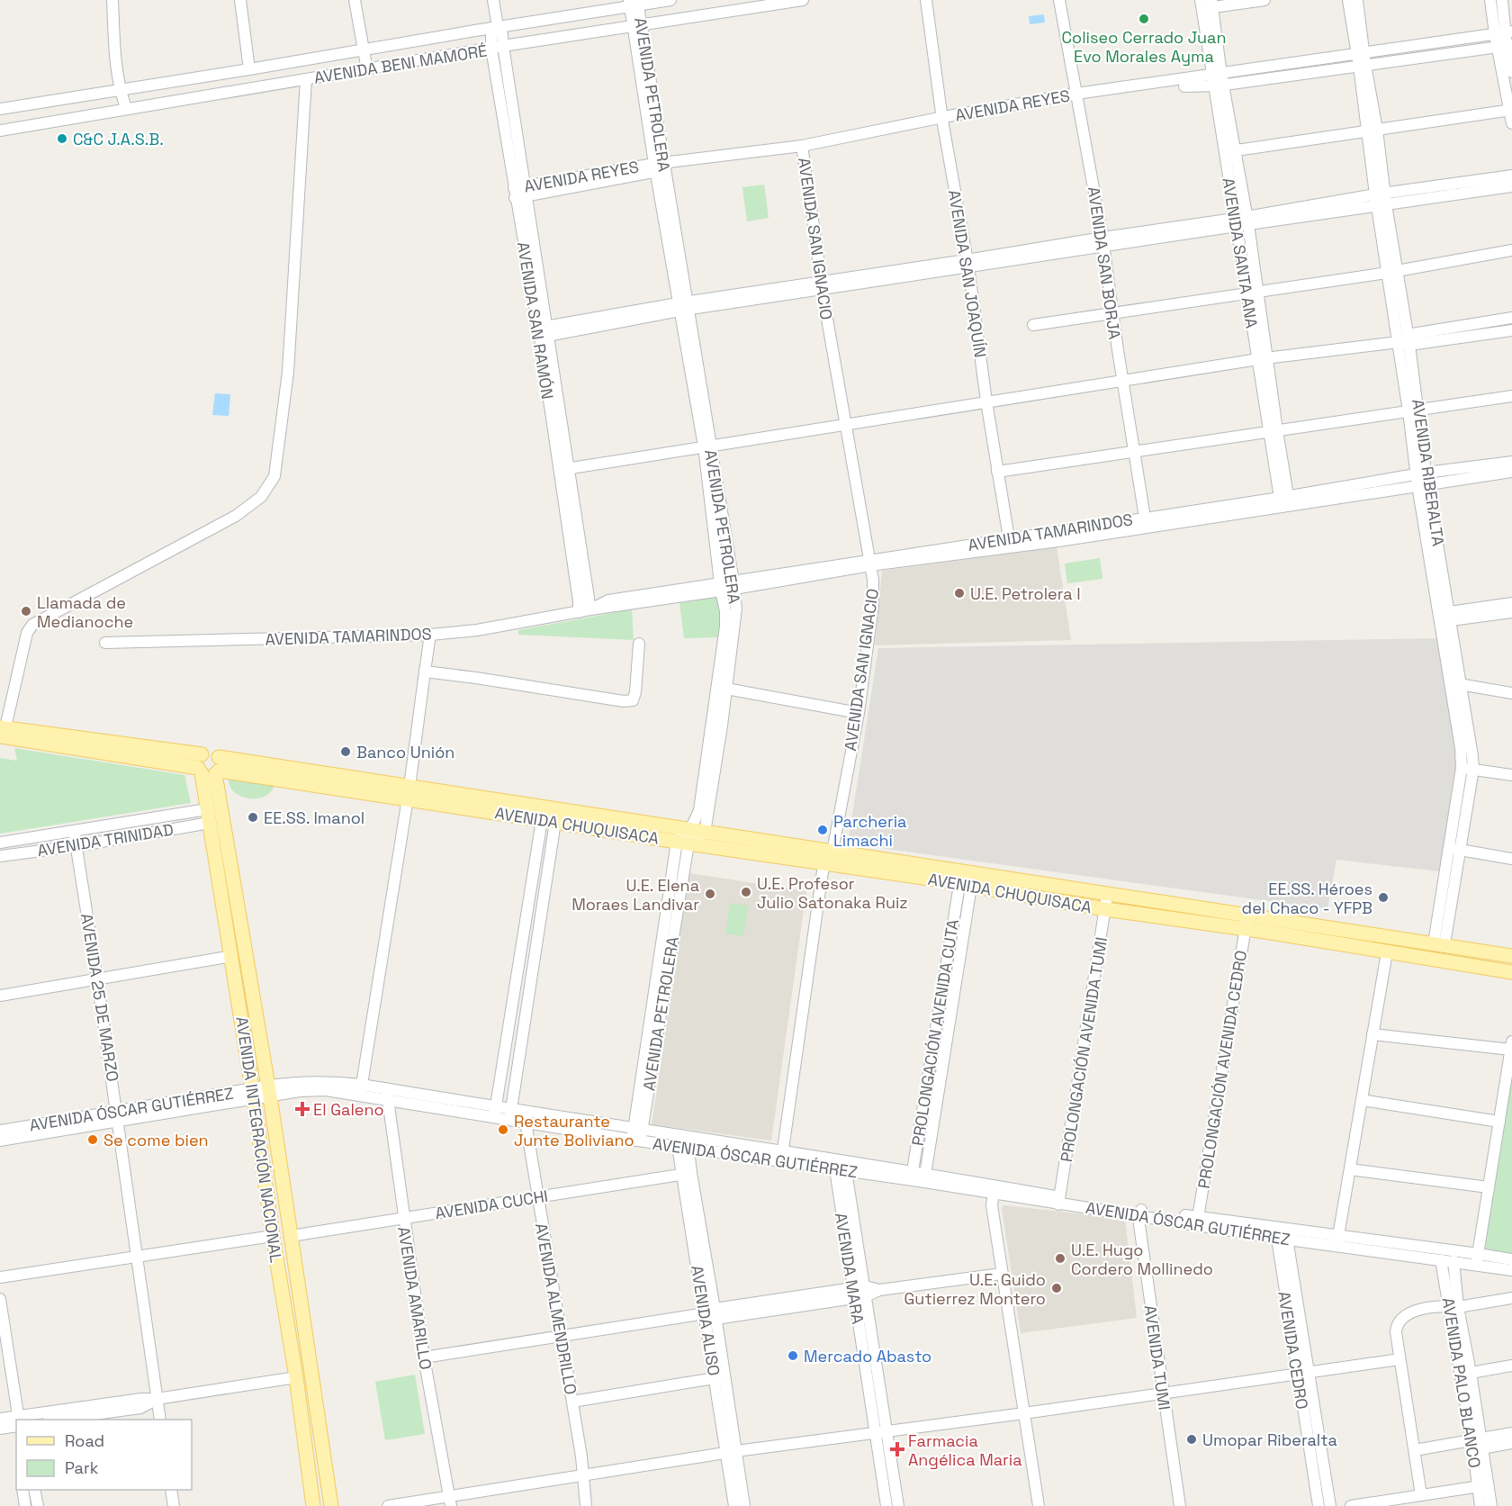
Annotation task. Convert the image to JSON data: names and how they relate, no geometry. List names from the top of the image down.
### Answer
{
  "streets": {
    "main road": ["AVENIDA CHUQUISACA", "AVENIDA INTEGRACIÓN NACIONAL"],
    "street": [
      "AVENIDA BENI MAMORÉ",
      "AVENIDA PETROLERA",
      "AVENIDA REYES",
      "AVENIDA SAN IGNACIO",
      "AVENIDA SANTA ANA",
      "AVENIDA SAN BORJA",
      "AVENIDA SAN JOAQUÍN",
      "AVENIDA SAN RAMÓN",
      "AVENIDA RIBERALTA",
      "AVENIDA TAMARINDOS",
      "AVENIDA TRINIDAD",
      "AVENIDA 25 DE MARZO",
      "PROLONGACIÓN AVENIDA CUTA",
      "PROLONGACIÓN AVENIDA TUMI",
      "PROLONGACIÓN AVENIDA CEDRO",
      "AVENIDA ÓSCAR GUTIÉRREZ",
      "AVENIDA CUCHI",
      "AVENIDA MARA",
      "AVENIDA AMARILLO",
      "AVENIDA ALMENDRILLO",
      "AVENIDA ALISO",
      "AVENIDA CEDRO",
      "AVENIDA TUMI",
      "AVENIDA PALO BLANCO"
    ]
  },
  "crossings": [
    ["AVENIDA BENI MAMORÉ", "AVENIDA PETROLERA"],
    ["AVENIDA BENI MAMORÉ", "AVENIDA SAN RAMÓN"],
    ["AVENIDA PETROLERA", "AVENIDA REYES"],
    ["AVENIDA PETROLERA", "AVENIDA TAMARINDOS"],
    ["AVENIDA PETROLERA", "AVENIDA CHUQUISACA"],
    ["AVENIDA PETROLERA", "AVENIDA ÓSCAR GUTIÉRREZ"],
    ["AVENIDA REYES", "AVENIDA SAN IGNACIO"],
    ["AVENIDA REYES", "AVENIDA SANTA ANA"],
    ["AVENIDA REYES", "AVENIDA SAN BORJA"],
    ["AVENIDA REYES", "AVENIDA SAN JOAQUÍN"],
    ["AVENIDA REYES", "AVENIDA SAN RAMÓN"],
    ["AVENIDA REYES", "AVENIDA RIBERALTA"],
    ["AVENIDA SAN IGNACIO", "AVENIDA TAMARINDOS"],
    ["AVENIDA SAN IGNACIO", "AVENIDA CHUQUISACA"],
    ["AVENIDA SAN IGNACIO", "AVENIDA ÓSCAR GUTIÉRREZ"],
    ["AVENIDA SANTA ANA", "AVENIDA TAMARINDOS"],
    ["AVENIDA SAN BORJA", "AVENIDA TAMARINDOS"],
    ["AVENIDA SAN JOAQUÍN", "AVENIDA TAMARINDOS"],
    ["AVENIDA SAN RAMÓN", "AVENIDA TAMARINDOS"],
    ["AVENIDA RIBERALTA", "AVENIDA TAMARINDOS"],
    ["AVENIDA RIBERALTA", "AVENIDA CHUQUISACA"],
    ["AVENIDA CHUQUISACA", "PROLONGACIÓN AVENIDA CUTA"],
    ["AVENIDA CHUQUISACA", "PROLONGACIÓN AVENIDA TUMI"],
    ["AVENIDA CHUQUISACA", "PROLONGACIÓN AVENIDA CEDRO"],
    ["AVENIDA CHUQUISACA", "AVENIDA INTEGRACIÓN NACIONAL"],
    ["AVENIDA TRINIDAD", "AVENIDA 25 DE MARZO"],
    ["AVENIDA TRINIDAD", "AVENIDA INTEGRACIÓN NACIONAL"],
    ["AVENIDA 25 DE MARZO", "AVENIDA ÓSCAR GUTIÉRREZ"],
    ["PROLONGACIÓN AVENIDA CUTA", "AVENIDA ÓSCAR GUTIÉRREZ"],
    ["PROLONGACIÓN AVENIDA TUMI", "AVENIDA ÓSCAR GUTIÉRREZ"],
    ["PROLONGACIÓN AVENIDA CEDRO", "AVENIDA ÓSCAR GUTIÉRREZ"],
    ["AVENIDA ÓSCAR GUTIÉRREZ", "AVENIDA INTEGRACIÓN NACIONAL"],
    ["AVENIDA ÓSCAR GUTIÉRREZ", "AVENIDA MARA"],
    ["AVENIDA ÓSCAR GUTIÉRREZ", "AVENIDA AMARILLO"],
    ["AVENIDA ÓSCAR GUTIÉRREZ", "AVENIDA ALMENDRILLO"],
    ["AVENIDA ÓSCAR GUTIÉRREZ", "AVENIDA ALISO"],
    ["AVENIDA ÓSCAR GUTIÉRREZ", "AVENIDA CEDRO"],
    ["AVENIDA ÓSCAR GUTIÉRREZ", "AVENIDA TUMI"],
    ["AVENIDA ÓSCAR GUTIÉRREZ", "AVENIDA PALO BLANCO"],
    ["AVENIDA INTEGRACIÓN NACIONAL", "AVENIDA CUCHI"],
    ["AVENIDA CUCHI", "AVENIDA AMARILLO"],
    ["AVENIDA CUCHI", "AVENIDA ALMENDRILLO"],
    ["AVENIDA CUCHI", "AVENIDA ALISO"]
  ],
  "places": {
    "other": [
      "Coliseo Cerrado Juan Evo Morales Ayma",
      "C&C J.A.S.B.",
      "U.E. Petrolera I",
      "Llamada de Medianoche",
      "Banco Unión",
      "EE.SS. Imanol",
      "Parcheria Limachi",
      "U.E. Profesor Julio Satonaka Ruiz",
      "U.E. Elena Moraes Landivar",
      "EE.SS. Héroes del Chaco - YFPB",
      "Restaurante Junte Boliviano",
      "Se come bien",
      "U.E. Hugo Cordero Mollinedo",
      "U.E. Guido Gutierrez Montero",
      "Mercado Abasto",
      "Umopar Riberalta"
    ],
    "health": ["El Galeno", "Farmacia Angélica Maria"]
  },
  "legend": ["Road", "Park"]
}
